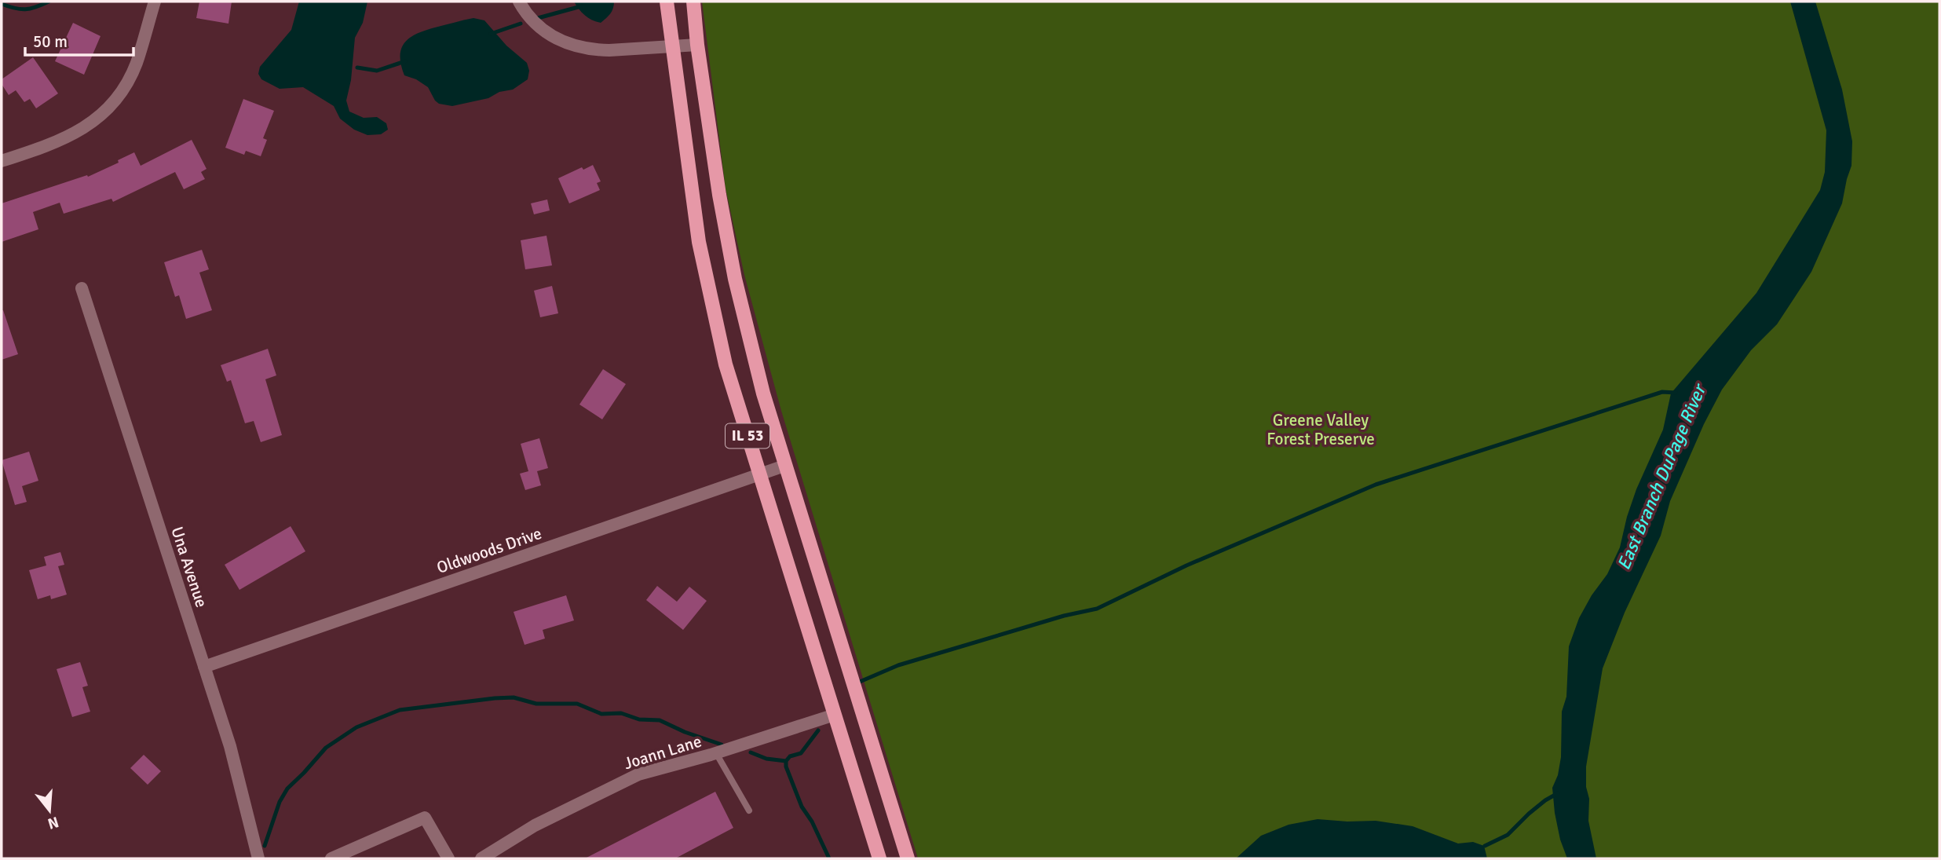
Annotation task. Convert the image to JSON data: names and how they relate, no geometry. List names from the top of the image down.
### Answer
{
  "streets": {
    "main road": ["IL 53"],
    "street": ["Oldwoods Drive", "Una Avenue", "Joann Lane"]
  },
  "crossings": [
    ["IL 53", "Oldwoods Drive"],
    ["IL 53", "Joann Lane"],
    ["Oldwoods Drive", "Una Avenue"]
  ],
  "water": ["East Branch DuPage River"],
  "parks": ["Greene Valley Forest Preserve"],
  "scale_bar": "50 m",
  "north": "bottom"
}
